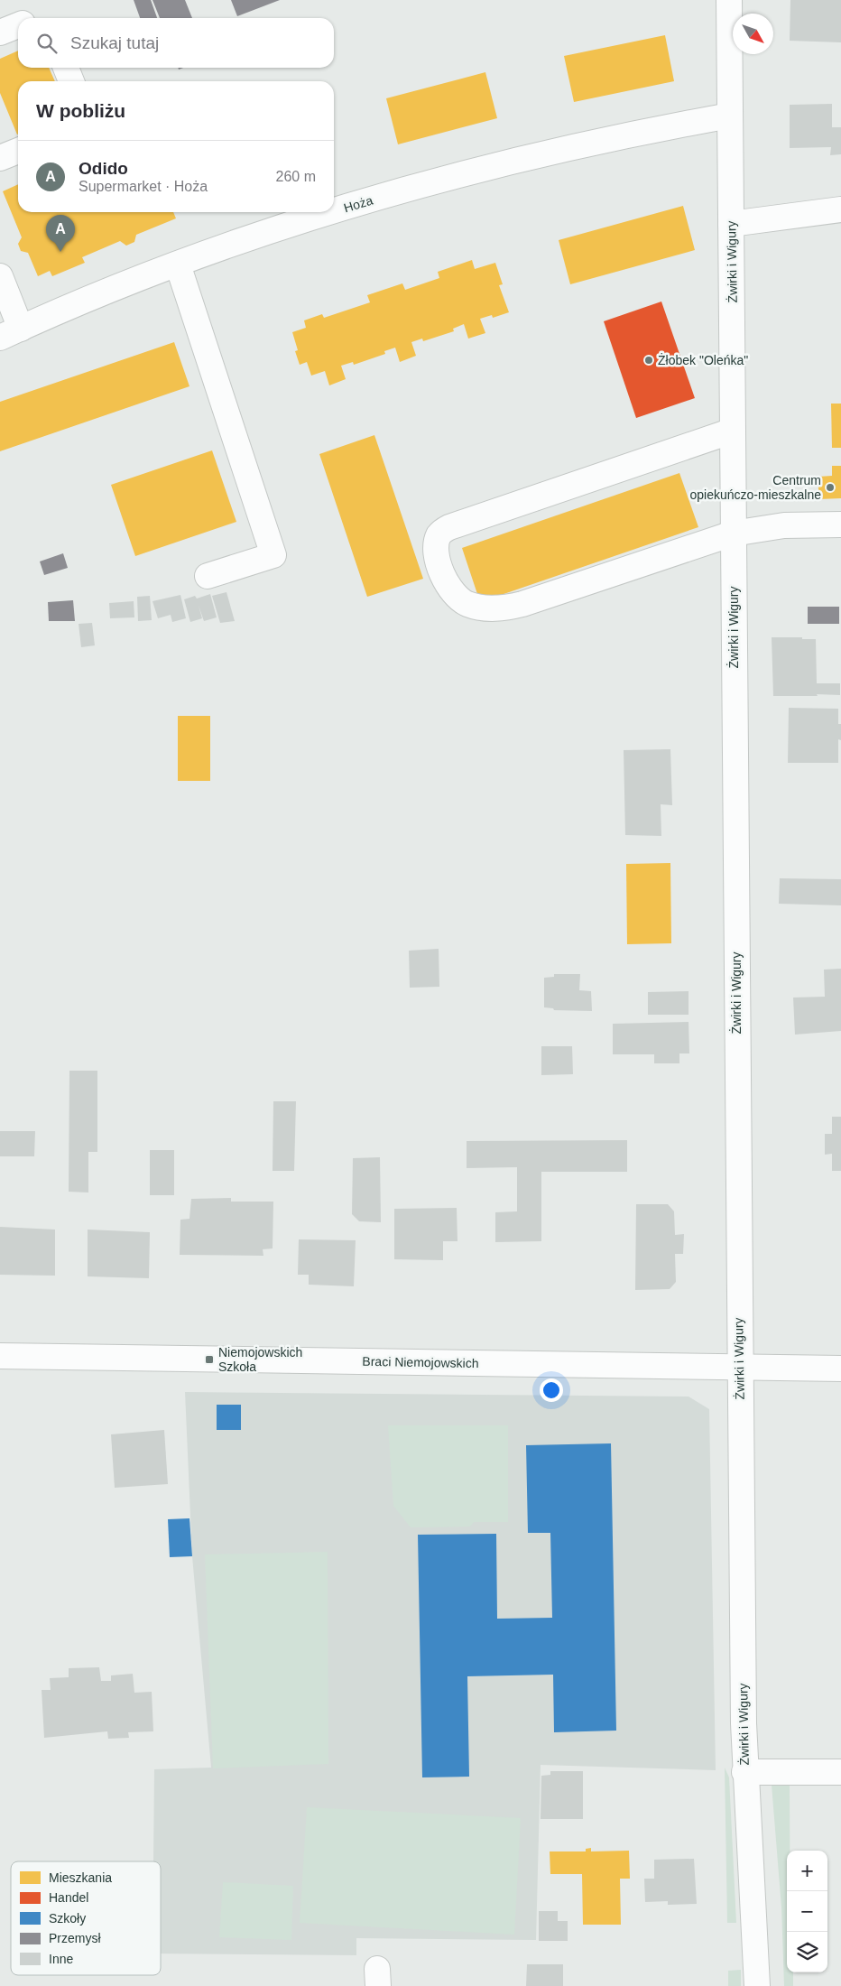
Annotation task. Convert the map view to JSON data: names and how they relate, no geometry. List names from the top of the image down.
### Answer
{
  "streets": {
    "street": ["Hoża", "Żwirki i Wigury", "Braci Niemojowskich"]
  },
  "crossings": [
    ["Hoża", "Żwirki i Wigury"],
    ["Żwirki i Wigury", "Braci Niemojowskich"]
  ],
  "places": {
    "other": ["Żłobek \"Oleńka\"", "Centrum opiekuńczo-mieszkalne"],
    "transit": ["Niemojowskich Szkoła"]
  },
  "legend": [
    "Mieszkania",
    "Handel",
    "Szkoły",
    "Przemysł",
    "Inne"
  ],
  "north": "bottom right",
  "page": {
    "search": "Szukaj tutaj",
    "heading": "W pobliżu",
    "list": [
      {
        "mark": "A",
        "name": "Odido",
        "note": "Supermarket · Hoża",
        "value": "260 m"
      }
    ],
    "pins": "A",
    "map_buttons": ["+", "−"]
  }
}
